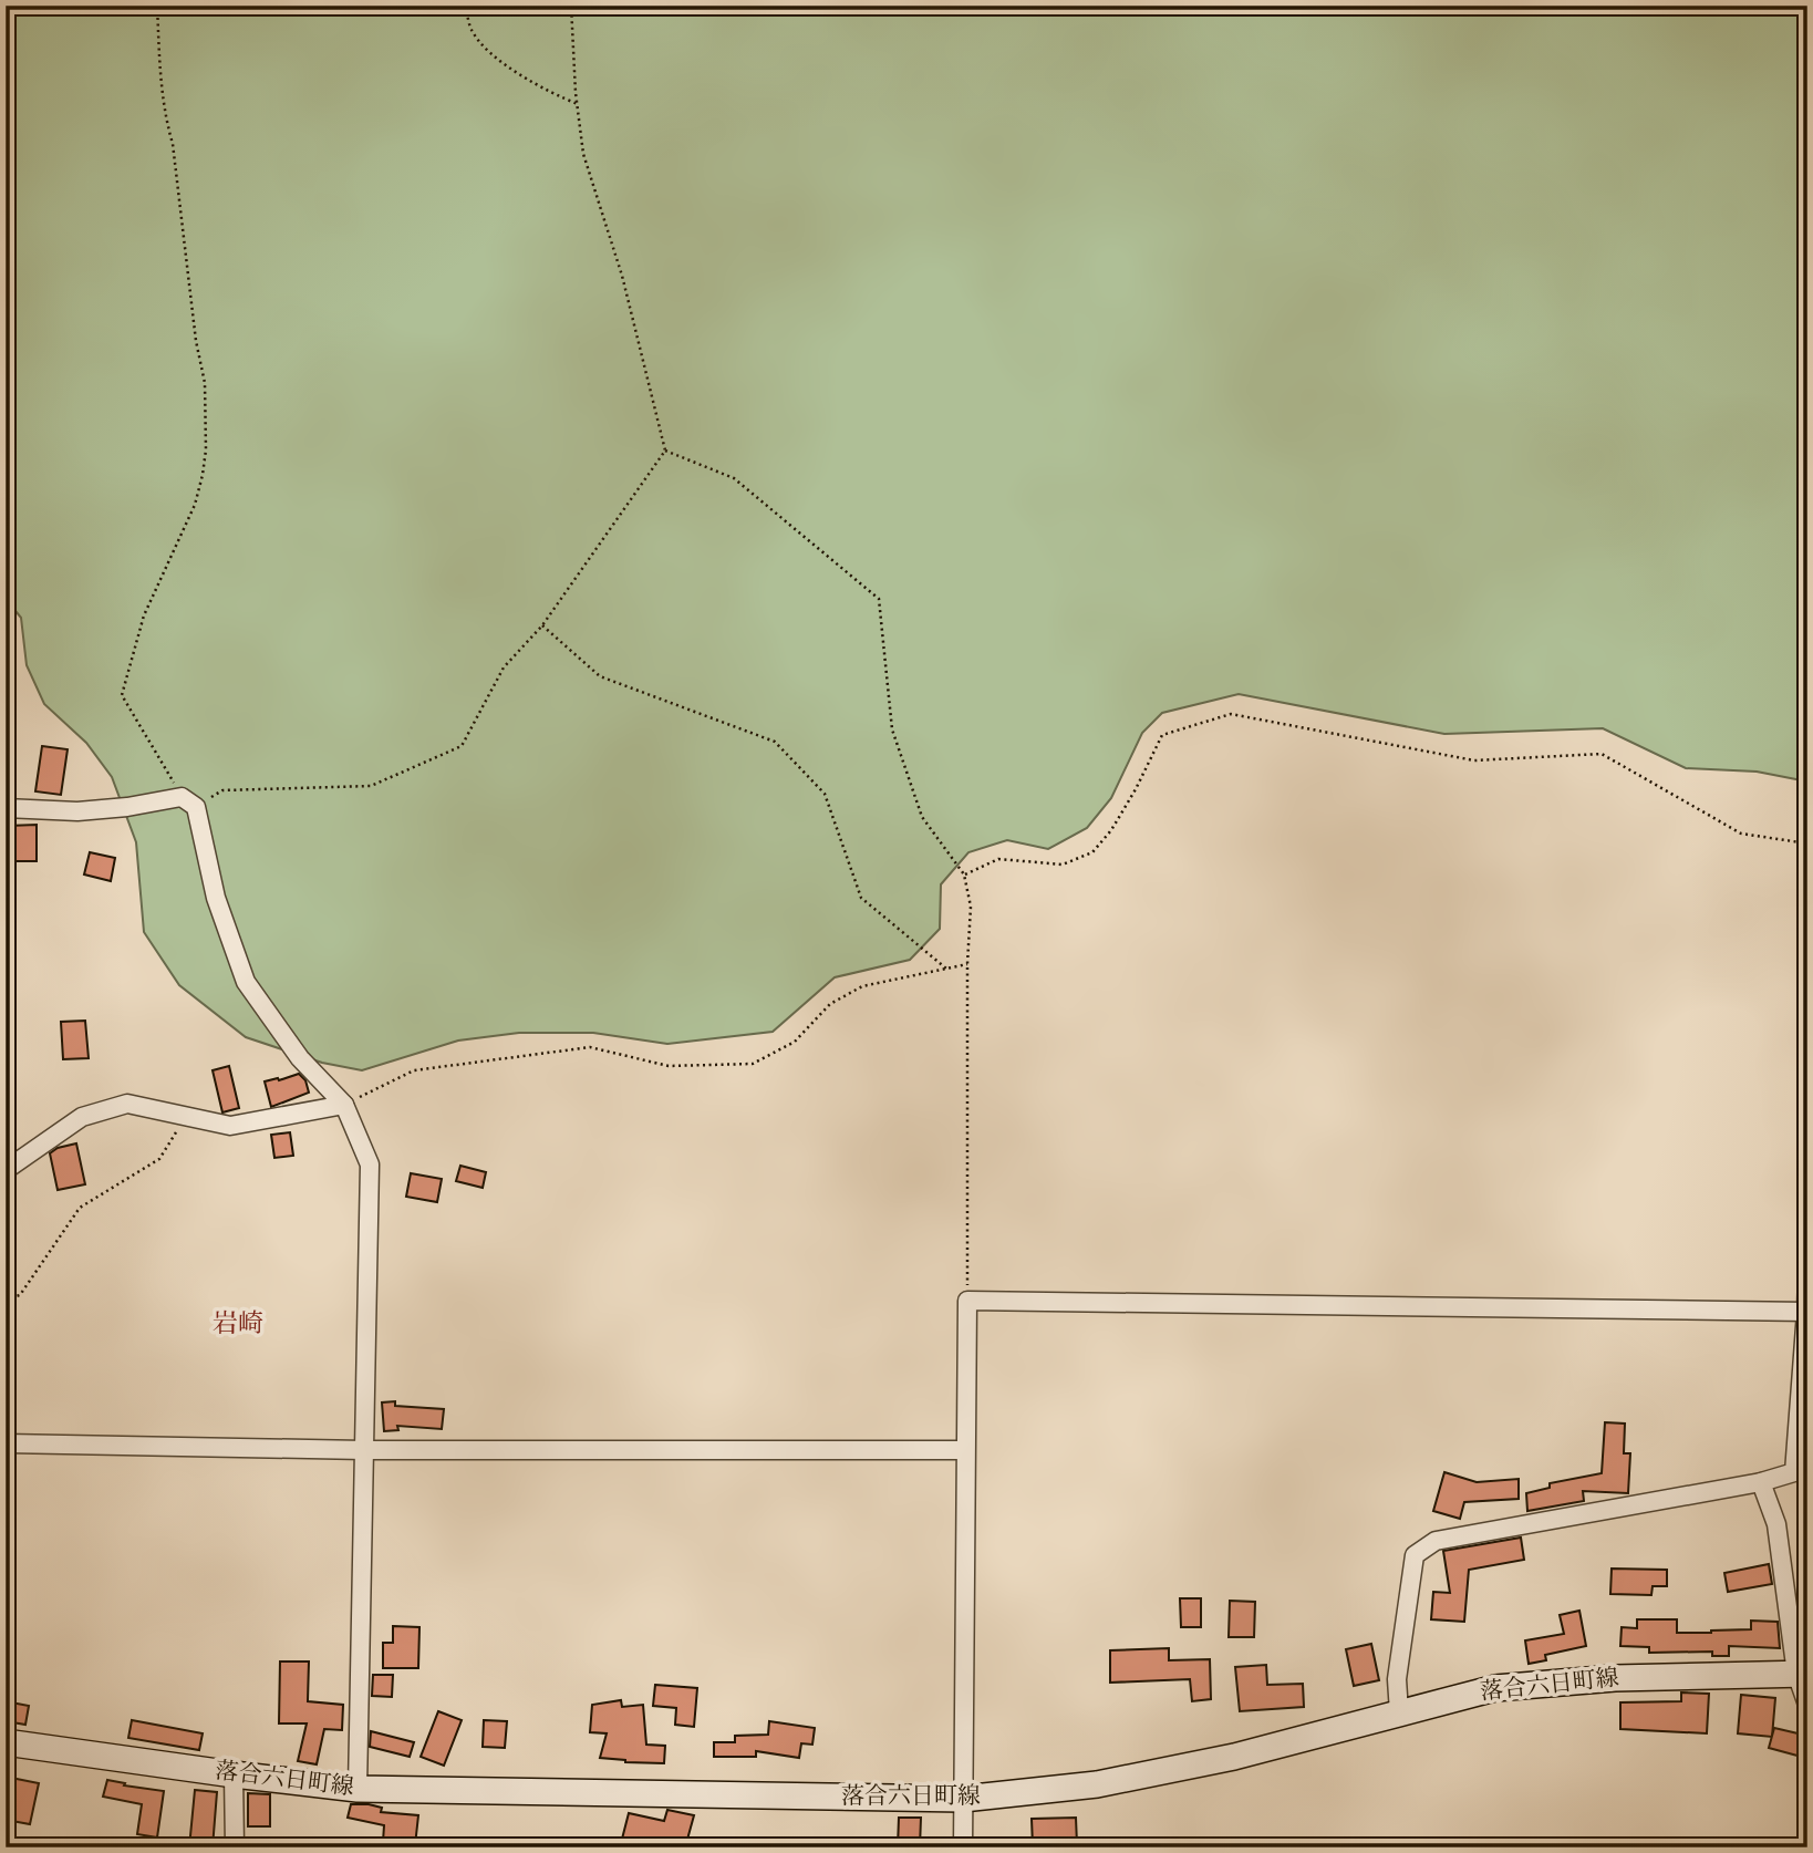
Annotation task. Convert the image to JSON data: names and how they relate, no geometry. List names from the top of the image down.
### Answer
{
  "streets": {
    "main road": ["落合六日町線"]
  },
  "districts": ["岩崎"]
}
